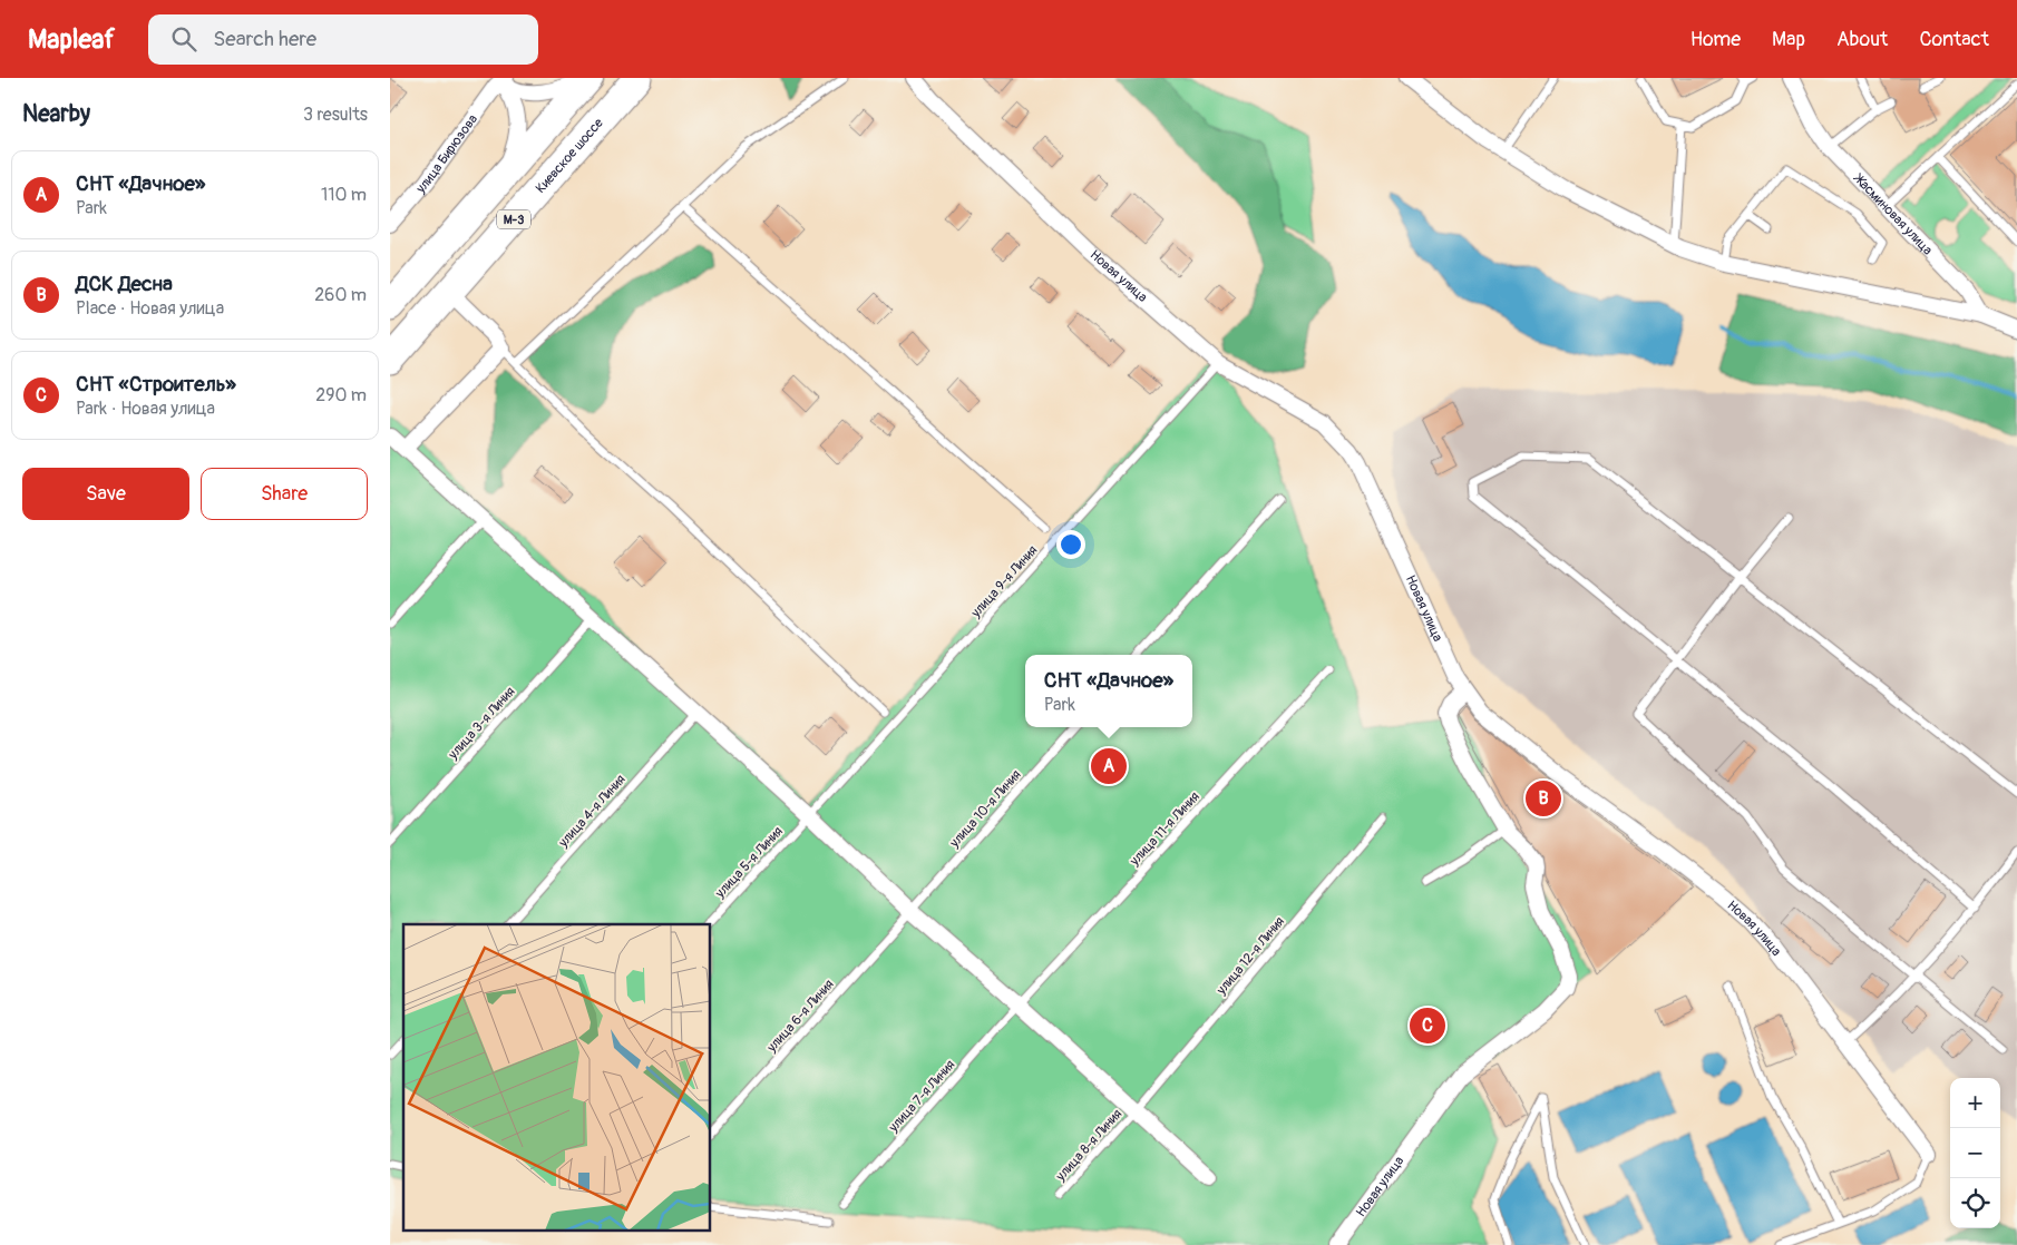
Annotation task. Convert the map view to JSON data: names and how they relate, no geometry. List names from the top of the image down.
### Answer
{
  "streets": {
    "highway": ["Киевское шоссе", "М-3"],
    "street": ["улица Бирюзова", "Жасминовая улица", "Новая улица"],
    "lane": [
      "улица 9-я Линия",
      "улица 3-я Линия",
      "улица 10-я Линия",
      "улица 4-я Линия",
      "улица 11-я Линия",
      "улица 5-я Линия",
      "улица 12-я Линия",
      "улица 6-я Линия",
      "улица 7-я Линия",
      "улица 8-я Линия"
    ]
  },
  "crossings": [
    ["Новая улица", "улица 9-я Линия"],
    ["улица 9-я Линия", "улица 5-я Линия"],
    ["улица 10-я Линия", "улица 6-я Линия"],
    ["улица 11-я Линия", "улица 7-я Линия"],
    ["улица 12-я Линия", "улица 8-я Линия"]
  ],
  "page": {
    "header": "Mapleaf",
    "search": "Search here",
    "nav": [
      "Home",
      "Map",
      "About",
      "Contact"
    ],
    "heading": ["Nearby", "3 results"],
    "list": [
      {
        "mark": "A",
        "name": "СНТ «Дачное»",
        "note": "Park",
        "value": "110 m"
      },
      {
        "mark": "B",
        "name": "ДСК Десна",
        "note": "Place · Новая улица",
        "value": "260 m"
      },
      {
        "mark": "C",
        "name": "СНТ «Строитель»",
        "note": "Park · Новая улица",
        "value": "290 m"
      }
    ],
    "buttons": ["Save", "Share"],
    "popup": ["СНТ «Дачное»", "Park"],
    "pins": ["A", "B", "C"],
    "map_buttons": ["+", "−"]
  }
}
